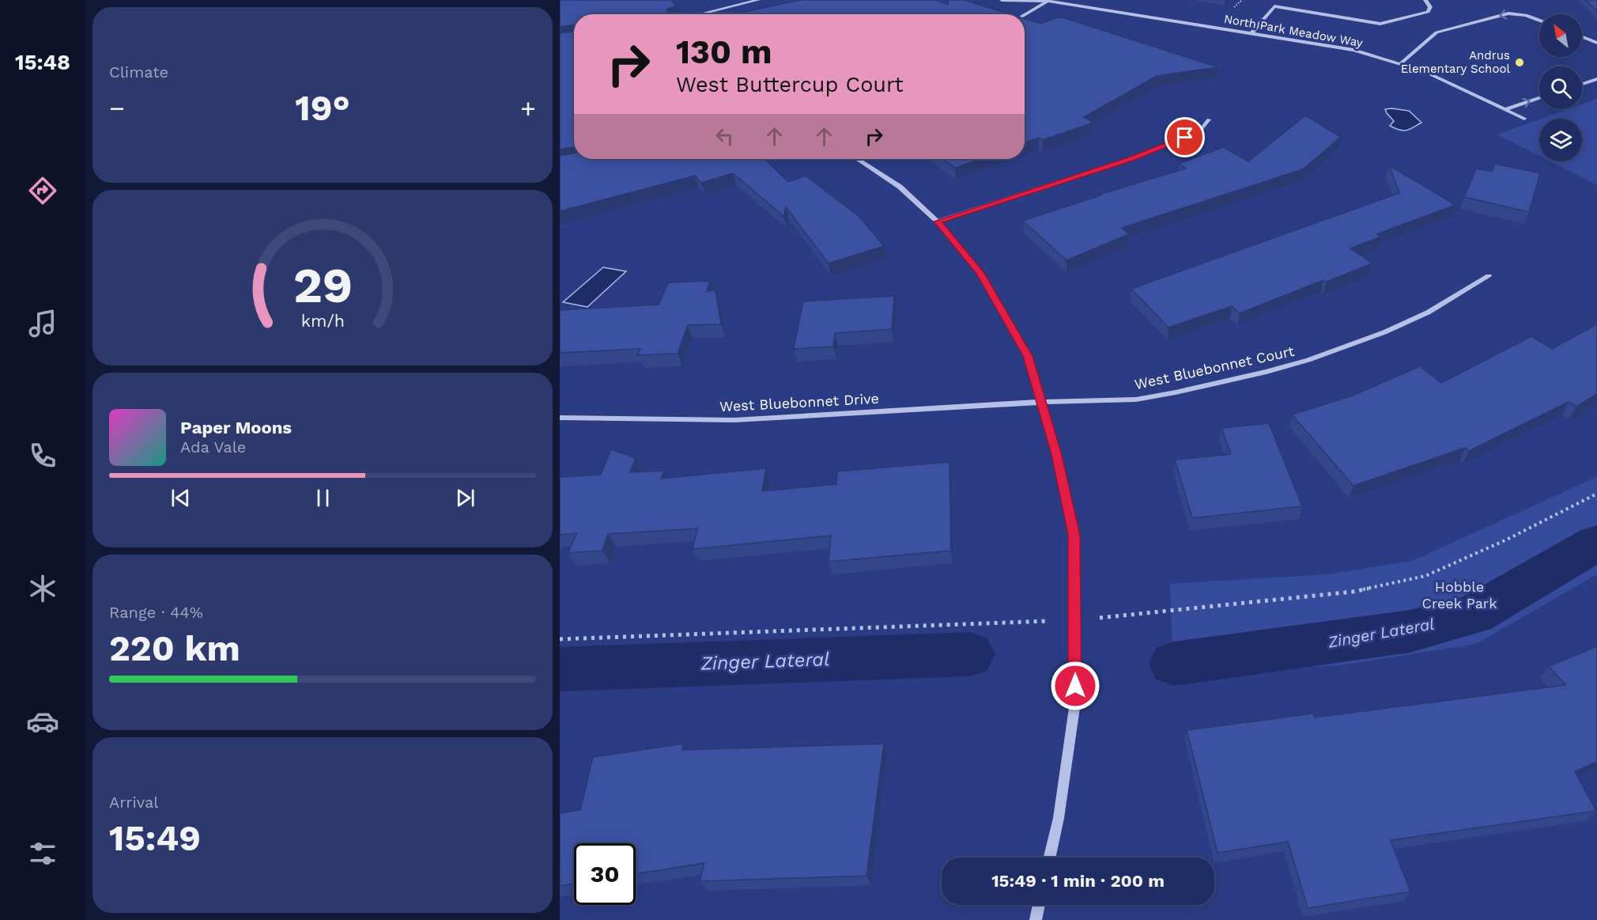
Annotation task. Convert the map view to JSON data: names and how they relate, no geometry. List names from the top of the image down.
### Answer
{
  "streets": {
    "street": ["North Park Meadow Way", "West Bluebonnet Court", "West Bluebonnet Drive"]
  },
  "crossings": [
    ["West Bluebonnet Court", "West Bluebonnet Drive"]
  ],
  "water": ["Zinger Lateral"],
  "parks": ["Hobble Creek Park"],
  "places": ["Andrus Elementary School"],
  "north": "top left",
  "page": {
    "tabs": "15:48",
    "tile": [
      "Climate",
      ["Range · 44%", "220 km"],
      ["Arrival", "15:49"]
    ],
    "turn": ["130 m", "West Buttercup Court"],
    "heat": ["−", "19°", "+"],
    "song": ["Paper Moons", "Ada Vale"],
    "limit": "30",
    "trip": "15:49 · 1 min · 200 m",
    "gauge": ["29", "km/h"]
  }
}
